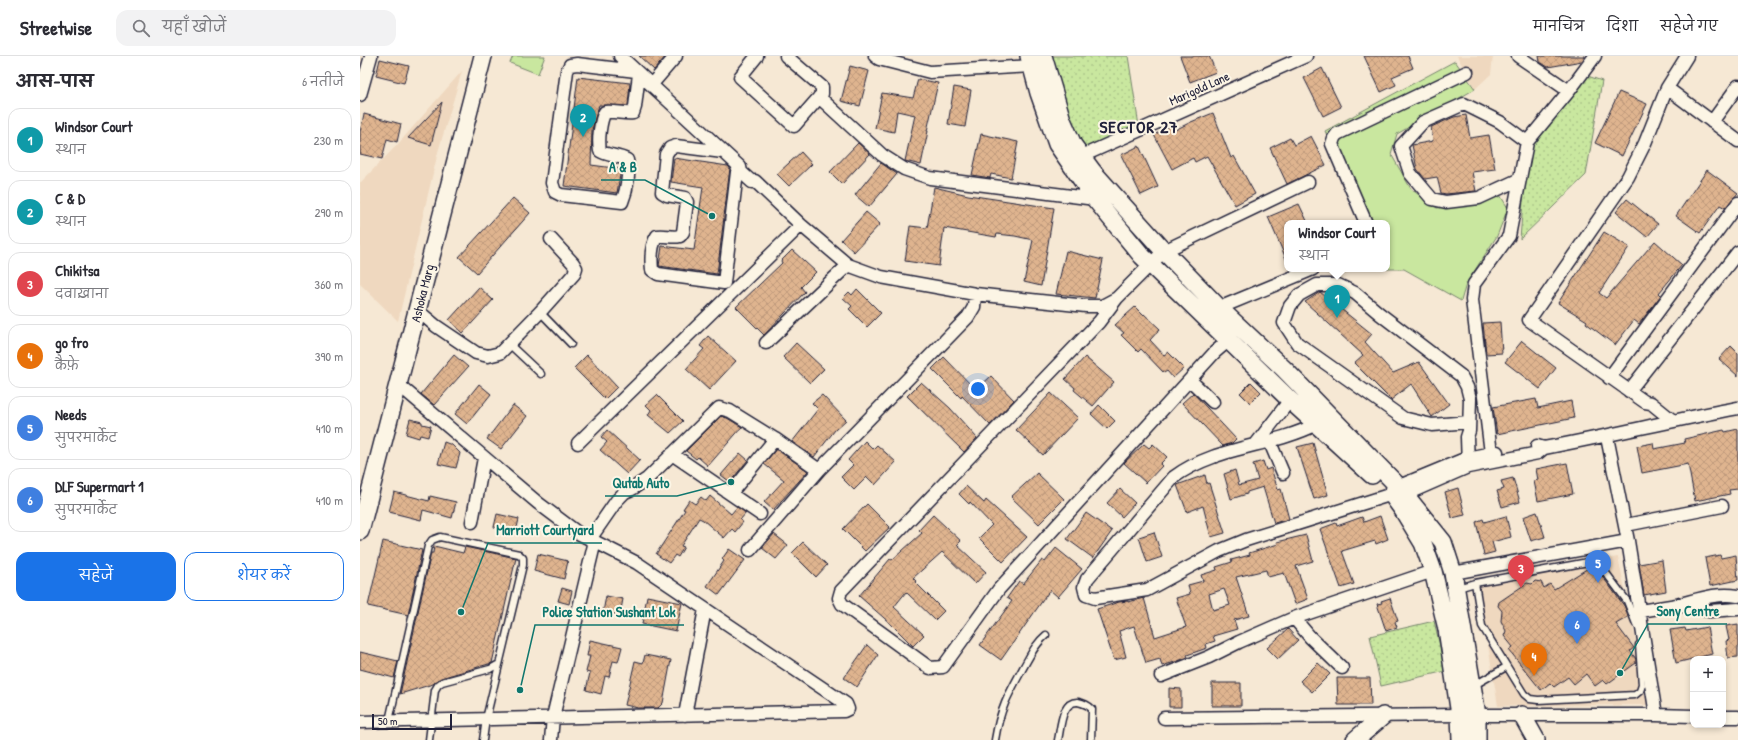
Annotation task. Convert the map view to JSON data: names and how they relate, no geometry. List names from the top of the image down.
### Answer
{
  "streets": {
    "street": ["Marigold Lane", "Ashoka Marg"]
  },
  "districts": ["SECTOR 27"],
  "places": [
    "A & B",
    "Qutab Auto",
    "Marriott Courtyard",
    "Sony Centre",
    "Police Station Sushant Lok"
  ],
  "scale_bar": "50 m",
  "page": {
    "header": "Streetwise",
    "search": "यहाँ खोजें",
    "nav": ["मानचित्र", "दिशा", "सहेजे गए"],
    "heading": ["आस-पास", "6 नतीजे"],
    "pins": [
      "2",
      "1",
      "5",
      "3",
      "6",
      "4"
    ],
    "list": [
      {
        "mark": "1",
        "name": "Windsor Court",
        "note": "स्थान",
        "value": "230 m"
      },
      {
        "mark": "2",
        "name": "C & D",
        "note": "स्थान",
        "value": "290 m"
      },
      {
        "mark": "3",
        "name": "Chikitsa",
        "note": "दवाख़ाना",
        "value": "360 m"
      },
      {
        "mark": "4",
        "name": "go fro",
        "note": "कैफ़े",
        "value": "390 m"
      },
      {
        "mark": "5",
        "name": "Needs",
        "note": "सुपरमार्केट",
        "value": "410 m"
      },
      {
        "mark": "6",
        "name": "DLF Supermart 1",
        "note": "सुपरमार्केट",
        "value": "410 m"
      }
    ],
    "popup": ["Windsor Court", "स्थान"],
    "buttons": ["सहेजें", "शेयर करें"],
    "map_buttons": ["+", "−"],
    "scale": "50 m"
  }
}
